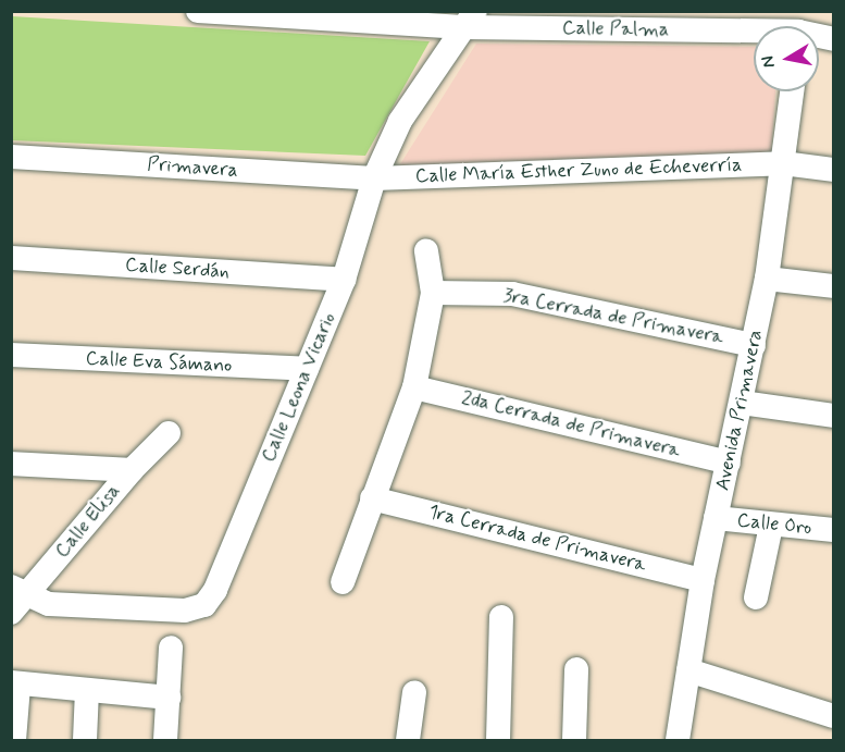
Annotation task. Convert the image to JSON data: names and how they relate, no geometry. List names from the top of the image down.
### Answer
{
  "streets": {
    "street": [
      "Calle Palma",
      "Primavera",
      "Calle María Esther Zuno de Echeverría",
      "Calle Serdán",
      "3ra Cerrada de Primavera",
      "Calle Eva Sámano",
      "Calle Leona Vicario",
      "Avenida Primavera",
      "2da Cerrada de Primavera",
      "Calle Elisa",
      "Calle Oro",
      "1ra Cerrada de Primavera"
    ]
  },
  "crossings": [
    ["Calle Palma", "Calle Leona Vicario"],
    ["Primavera", "Calle María Esther Zuno de Echeverría"],
    ["Primavera", "Calle Leona Vicario"],
    ["Calle María Esther Zuno de Echeverría", "Calle Leona Vicario"],
    ["Calle María Esther Zuno de Echeverría", "Avenida Primavera"],
    ["Calle Serdán", "Calle Leona Vicario"],
    ["3ra Cerrada de Primavera", "Avenida Primavera"],
    ["Calle Eva Sámano", "Calle Leona Vicario"],
    ["Calle Leona Vicario", "Calle Elisa"],
    ["Avenida Primavera", "2da Cerrada de Primavera"],
    ["Avenida Primavera", "Calle Oro"],
    ["Avenida Primavera", "1ra Cerrada de Primavera"]
  ],
  "north": "left"
}
